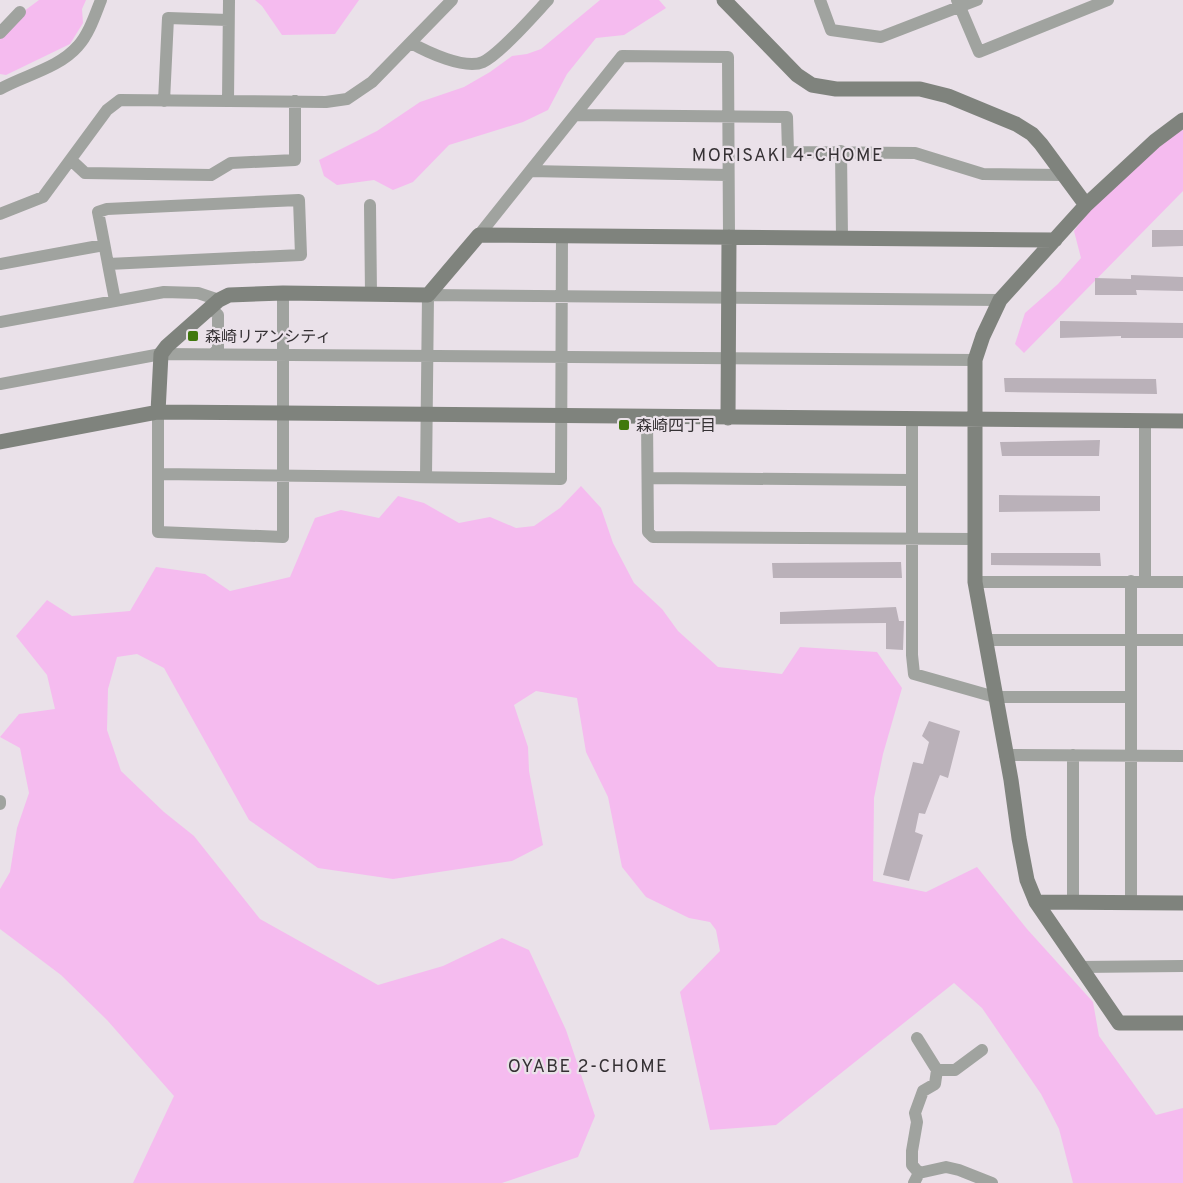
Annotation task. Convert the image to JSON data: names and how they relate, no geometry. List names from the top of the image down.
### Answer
{
  "districts": ["MORISAKI 4-CHOME", "OYABE 2-CHOME"],
  "places": {
    "transit": ["森崎リアンシティ", "森崎四丁目"]
  }
}
